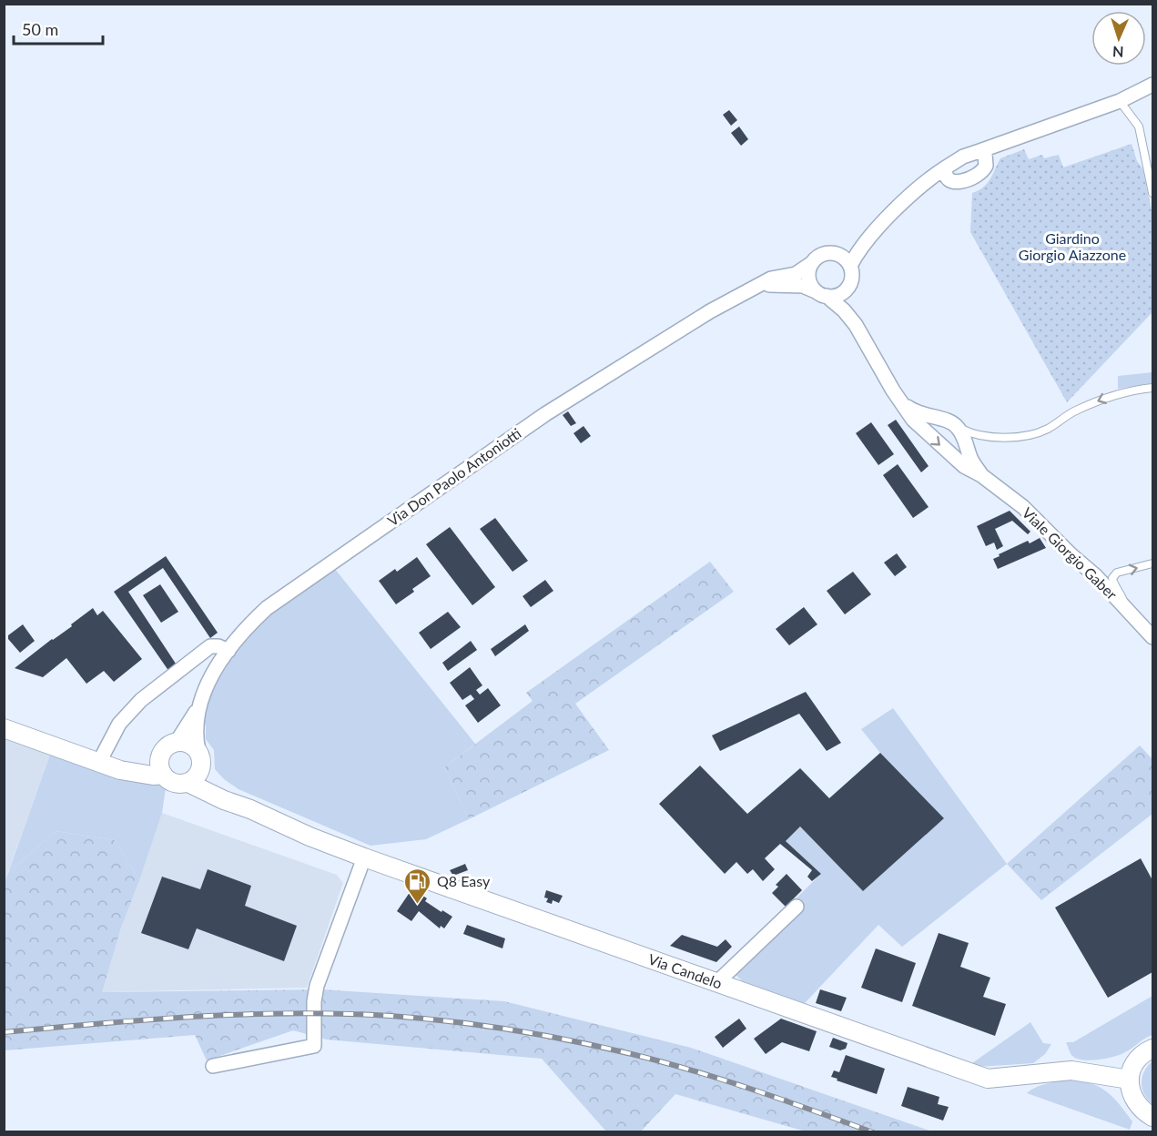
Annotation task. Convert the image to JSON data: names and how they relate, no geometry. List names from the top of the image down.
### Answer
{
  "streets": {
    "street": ["Via Don Paolo Antoniotti", "Viale Giorgio Gaber", "Via Candelo"]
  },
  "crossings": [
    ["Via Don Paolo Antoniotti", "Viale Giorgio Gaber"],
    ["Via Don Paolo Antoniotti", "Via Candelo"]
  ],
  "parks": ["Giardino Giorgio Aiazzone"],
  "places": {
    "fuel station": ["Q8 Easy"]
  },
  "scale_bar": "50 m",
  "north": "bottom"
}
